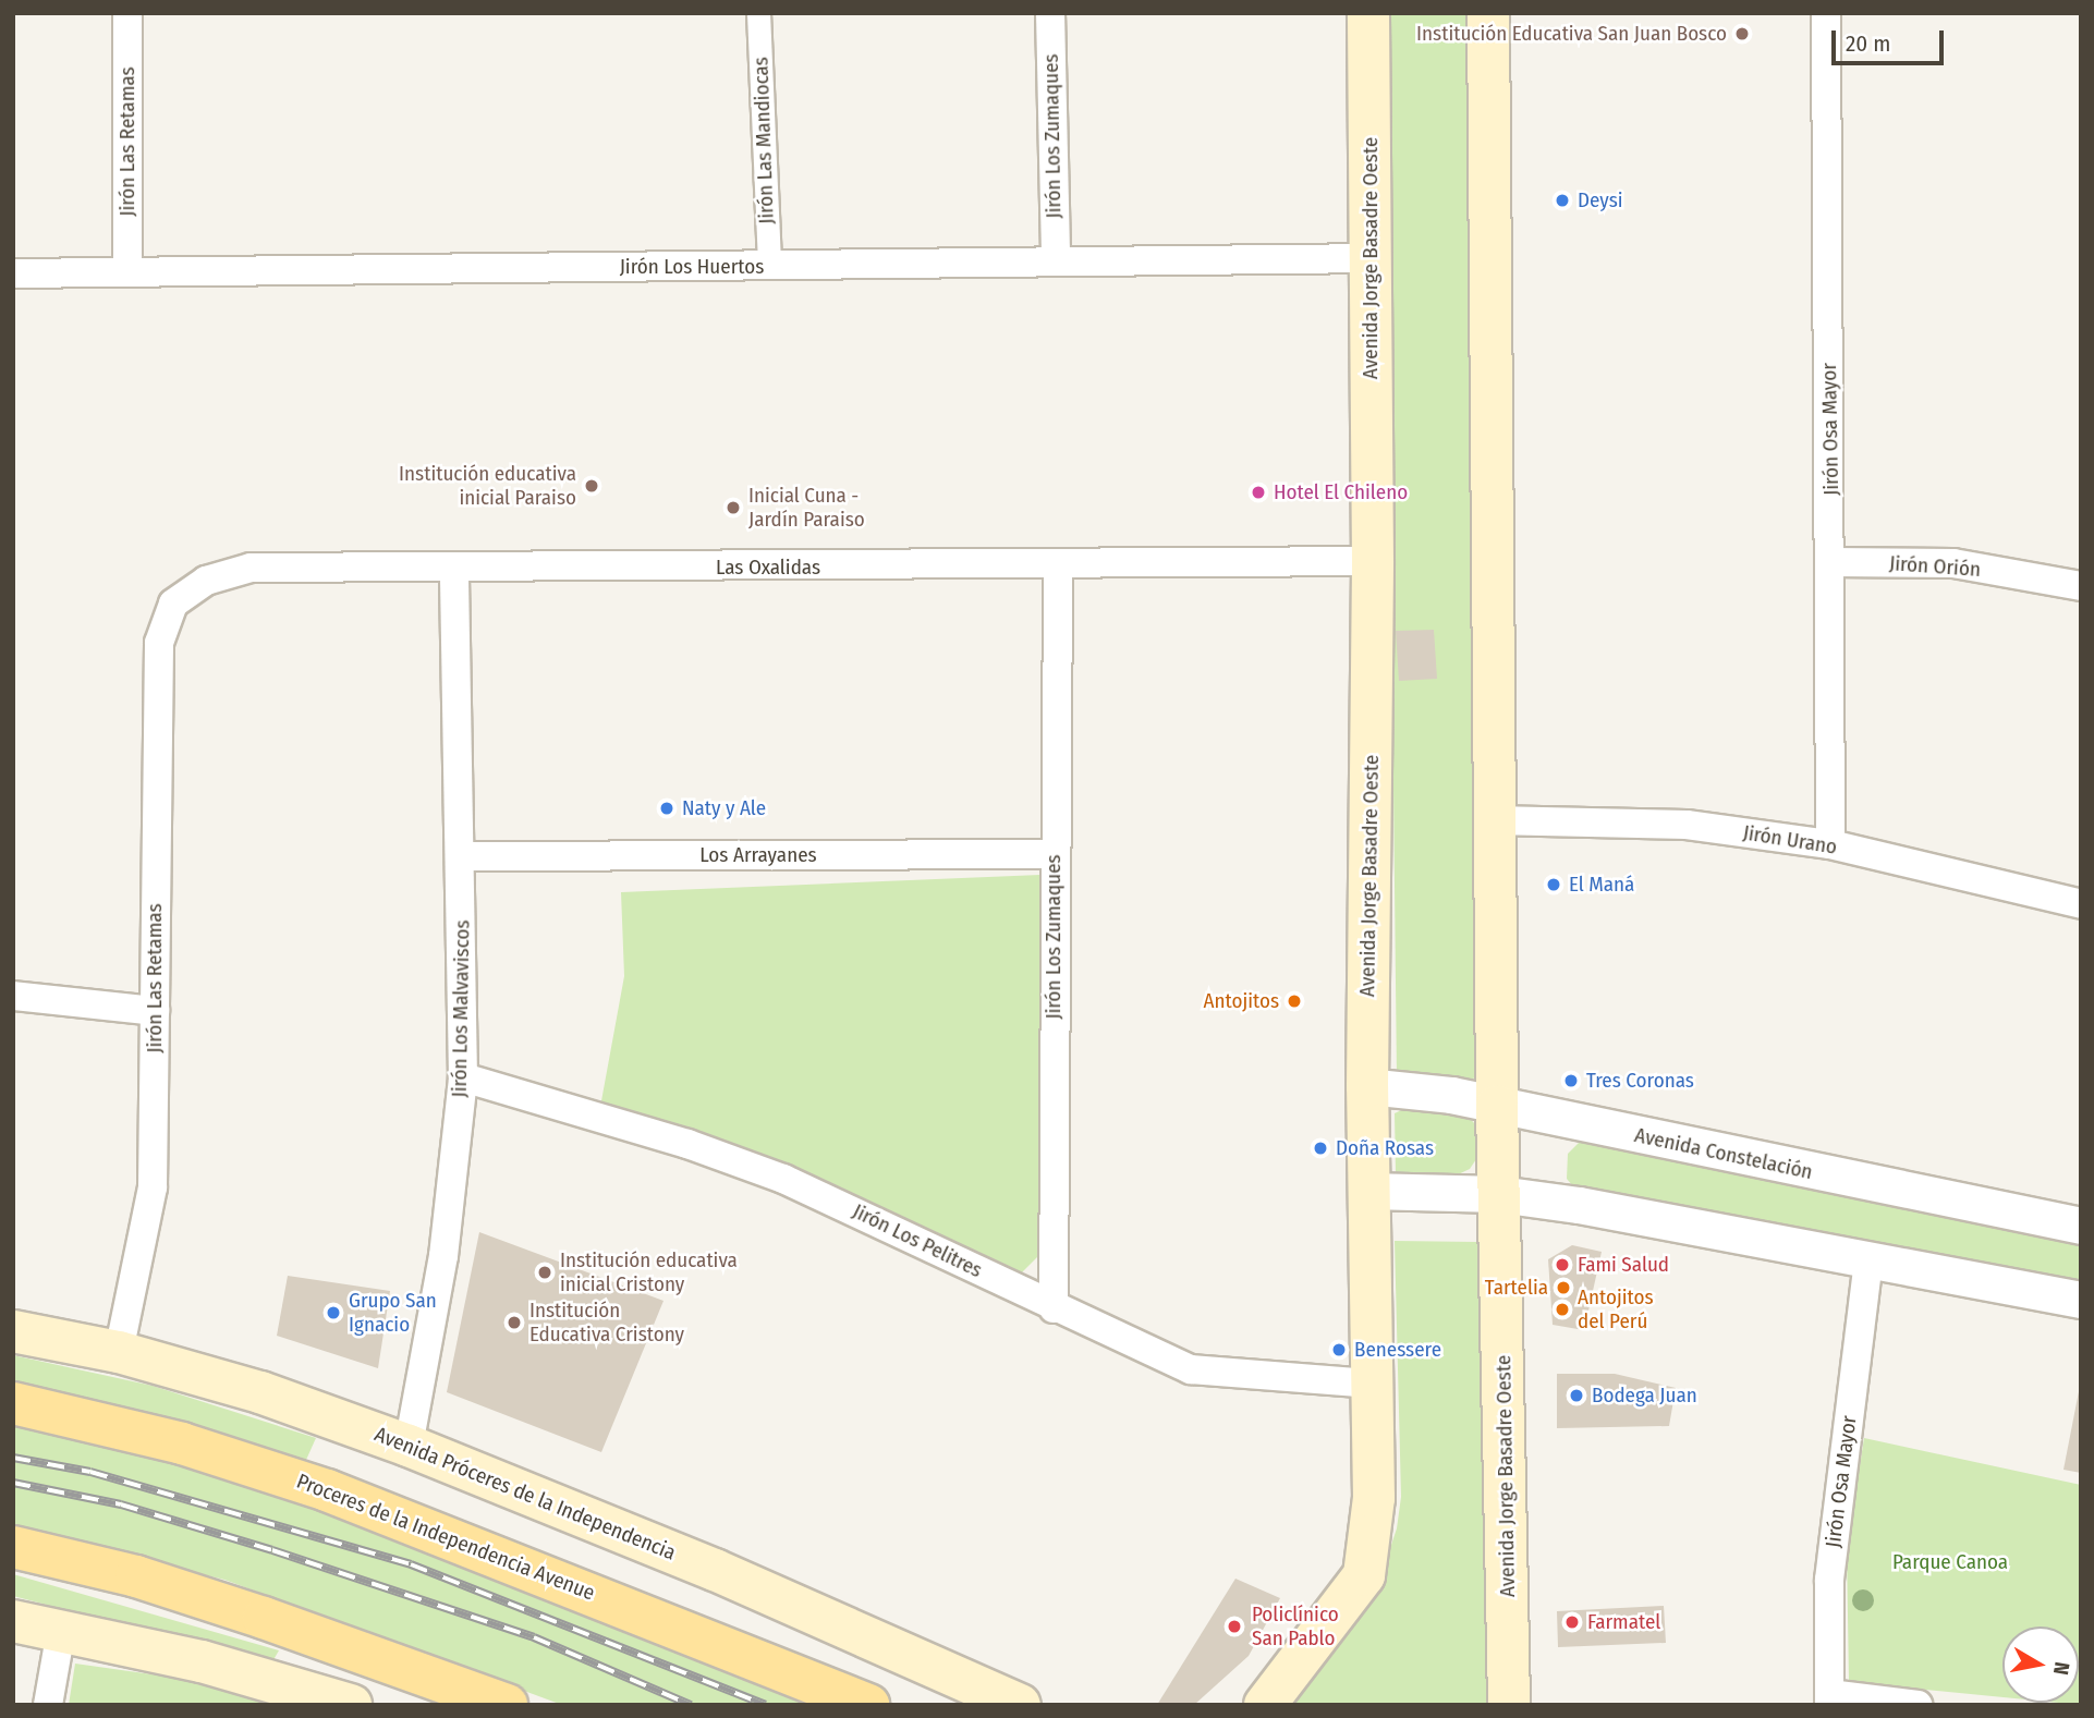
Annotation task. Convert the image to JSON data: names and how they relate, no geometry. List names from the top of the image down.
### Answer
{
  "streets": {
    "main road": ["Avenida Jorge Basadre Oeste", "Avenida Próceres de la Independencia", "Proceres de la Independencia Avenue"],
    "street": [
      "Jirón Los Zumaques",
      "Jirón Las Mandiocas",
      "Jirón Las Retamas",
      "Jirón Los Huertos",
      "Jirón Osa Mayor",
      "Jirón Orión",
      "Las Oxalidas",
      "Jirón Urano",
      "Los Arrayanes",
      "Jirón Los Malvaviscos",
      "Avenida Constelación",
      "Jirón Los Pelitres"
    ]
  },
  "crossings": [
    ["Jirón Los Zumaques", "Jirón Los Huertos"],
    ["Jirón Los Zumaques", "Las Oxalidas"],
    ["Jirón Los Zumaques", "Los Arrayanes"],
    ["Jirón Los Zumaques", "Jirón Los Pelitres"],
    ["Jirón Las Mandiocas", "Jirón Los Huertos"],
    ["Jirón Las Retamas", "Jirón Los Huertos"],
    ["Jirón Las Retamas", "Las Oxalidas"],
    ["Jirón Las Retamas", "Avenida Próceres de la Independencia"],
    ["Avenida Jorge Basadre Oeste", "Jirón Los Huertos"],
    ["Avenida Jorge Basadre Oeste", "Las Oxalidas"],
    ["Avenida Jorge Basadre Oeste", "Jirón Urano"],
    ["Avenida Jorge Basadre Oeste", "Avenida Constelación"],
    ["Avenida Jorge Basadre Oeste", "Jirón Los Pelitres"],
    ["Jirón Osa Mayor", "Jirón Orión"],
    ["Jirón Osa Mayor", "Jirón Urano"],
    ["Las Oxalidas", "Jirón Los Malvaviscos"],
    ["Los Arrayanes", "Jirón Los Malvaviscos"],
    ["Jirón Los Malvaviscos", "Jirón Los Pelitres"],
    ["Jirón Los Malvaviscos", "Avenida Próceres de la Independencia"]
  ],
  "parks": ["Parque Canoa"],
  "places": [
    "Institución Educativa San Juan Bosco",
    "Deysi",
    "Institución educativa inicial Paraiso",
    "Hotel El Chileno",
    "Inicial Cuna - Jardín Paraiso",
    "Naty y Ale",
    "El Maná",
    "Antojitos",
    "Tres Coronas",
    "Doña Rosas",
    "Fami Salud",
    "Institución educativa inicial Cristony",
    "Tartelia",
    "Antojitos del Perú",
    "Grupo San Ignacio",
    "Institución Educativa Cristony",
    "Benessere",
    "Bodega Juan",
    "Farmatel",
    "Policlínico San Pablo"
  ],
  "scale_bar": "20 m",
  "north": "right"
}
